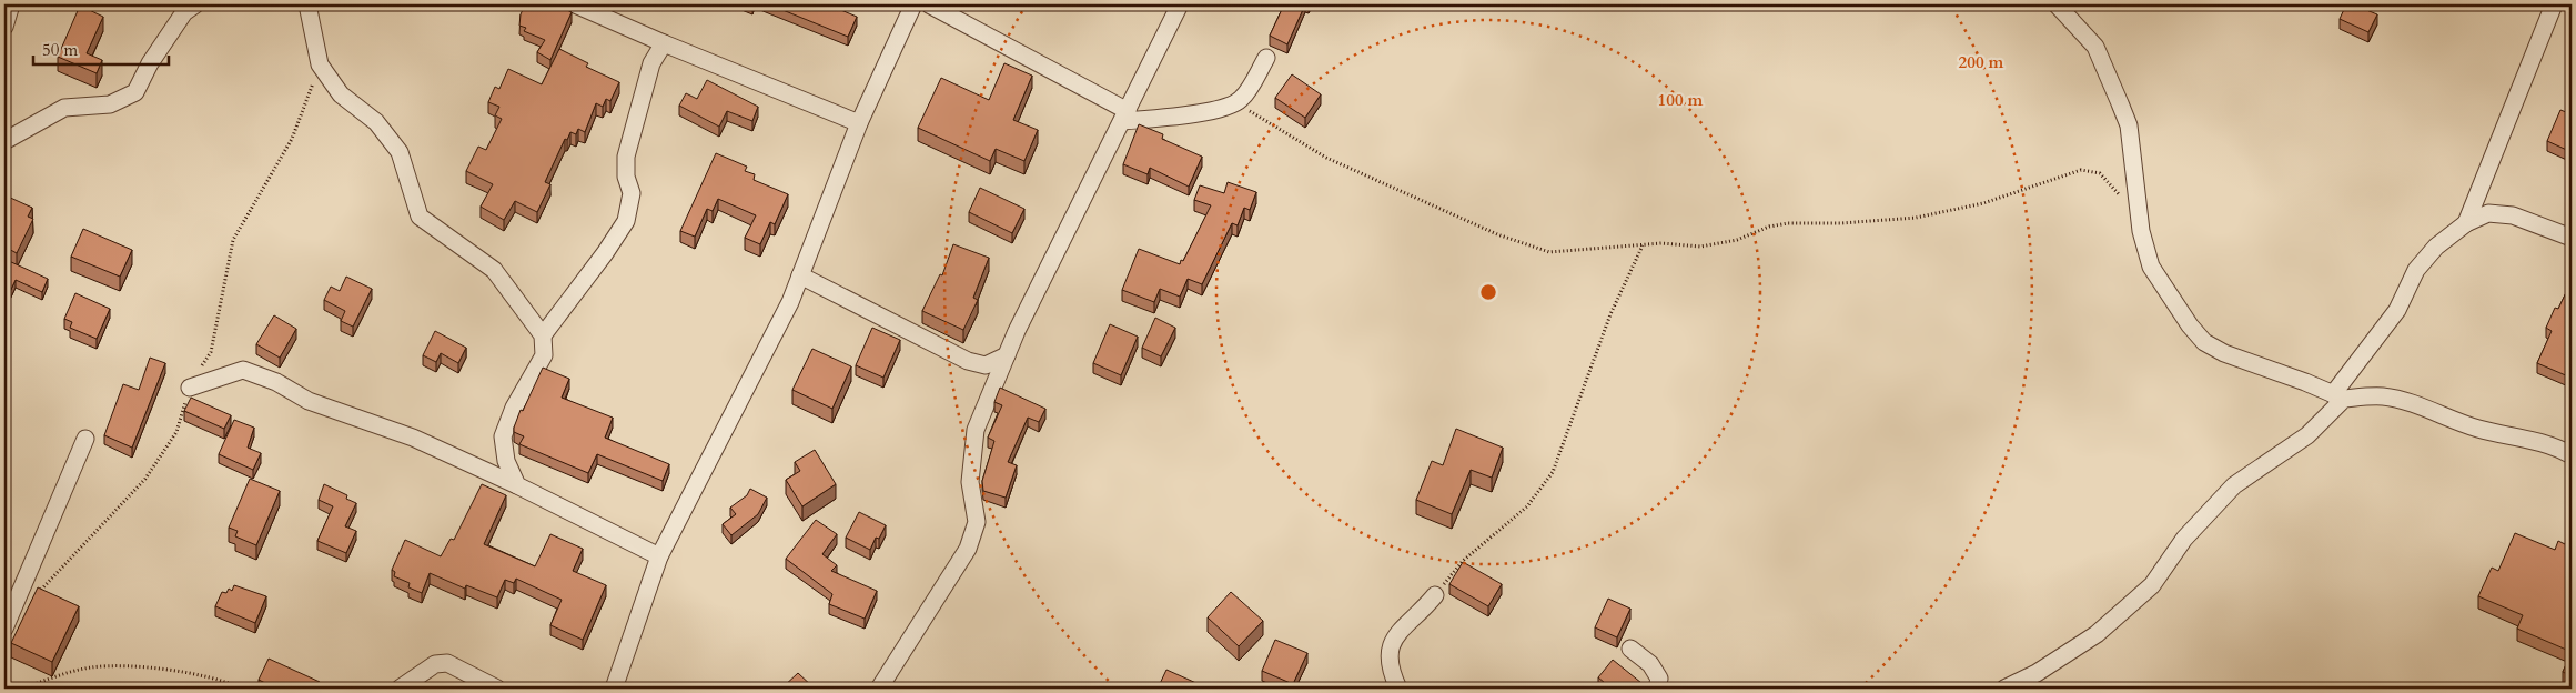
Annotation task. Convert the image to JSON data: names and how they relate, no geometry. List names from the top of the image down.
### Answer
{
  "scale_bar": "50 m",
  "rings": ["200 m", "100 m"]
}
